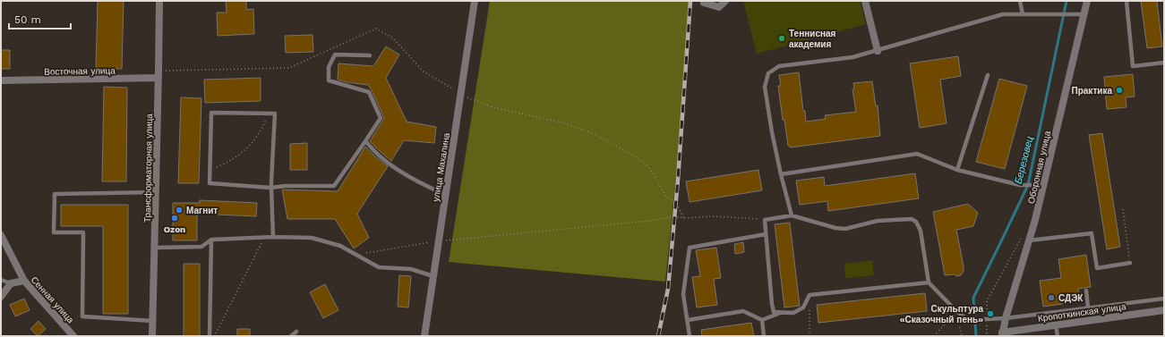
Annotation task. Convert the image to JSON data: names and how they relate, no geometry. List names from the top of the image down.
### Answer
{
  "streets": {
    "street": [
      "Восточная улица",
      "улица Махалина",
      "Оборонная улица",
      "Трансформаторная улица",
      "Сенная улица",
      "Кропоткинская улица"
    ]
  },
  "crossings": [
    ["Восточная улица", "Трансформаторная улица"],
    ["Оборонная улица", "Кропоткинская улица"]
  ],
  "water": ["Березовец"],
  "places": [
    "Теннисная академия",
    "Практика",
    "Магнит",
    "Ozon",
    "СДЭК",
    "Скульптура «Сказочный пень»"
  ],
  "scale_bar": "50 m"
}
